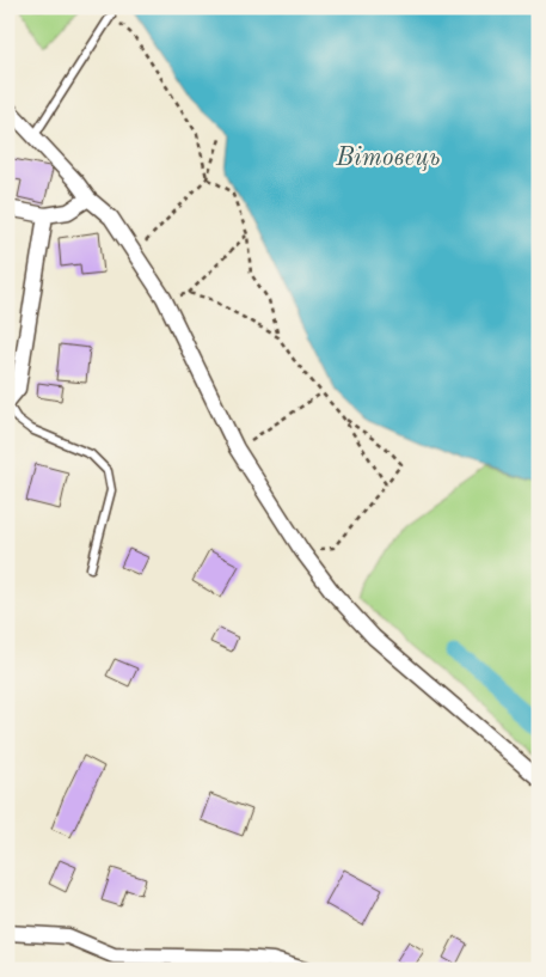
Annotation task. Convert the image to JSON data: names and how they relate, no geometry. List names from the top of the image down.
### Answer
{
  "water": ["Вітовець"]
}
